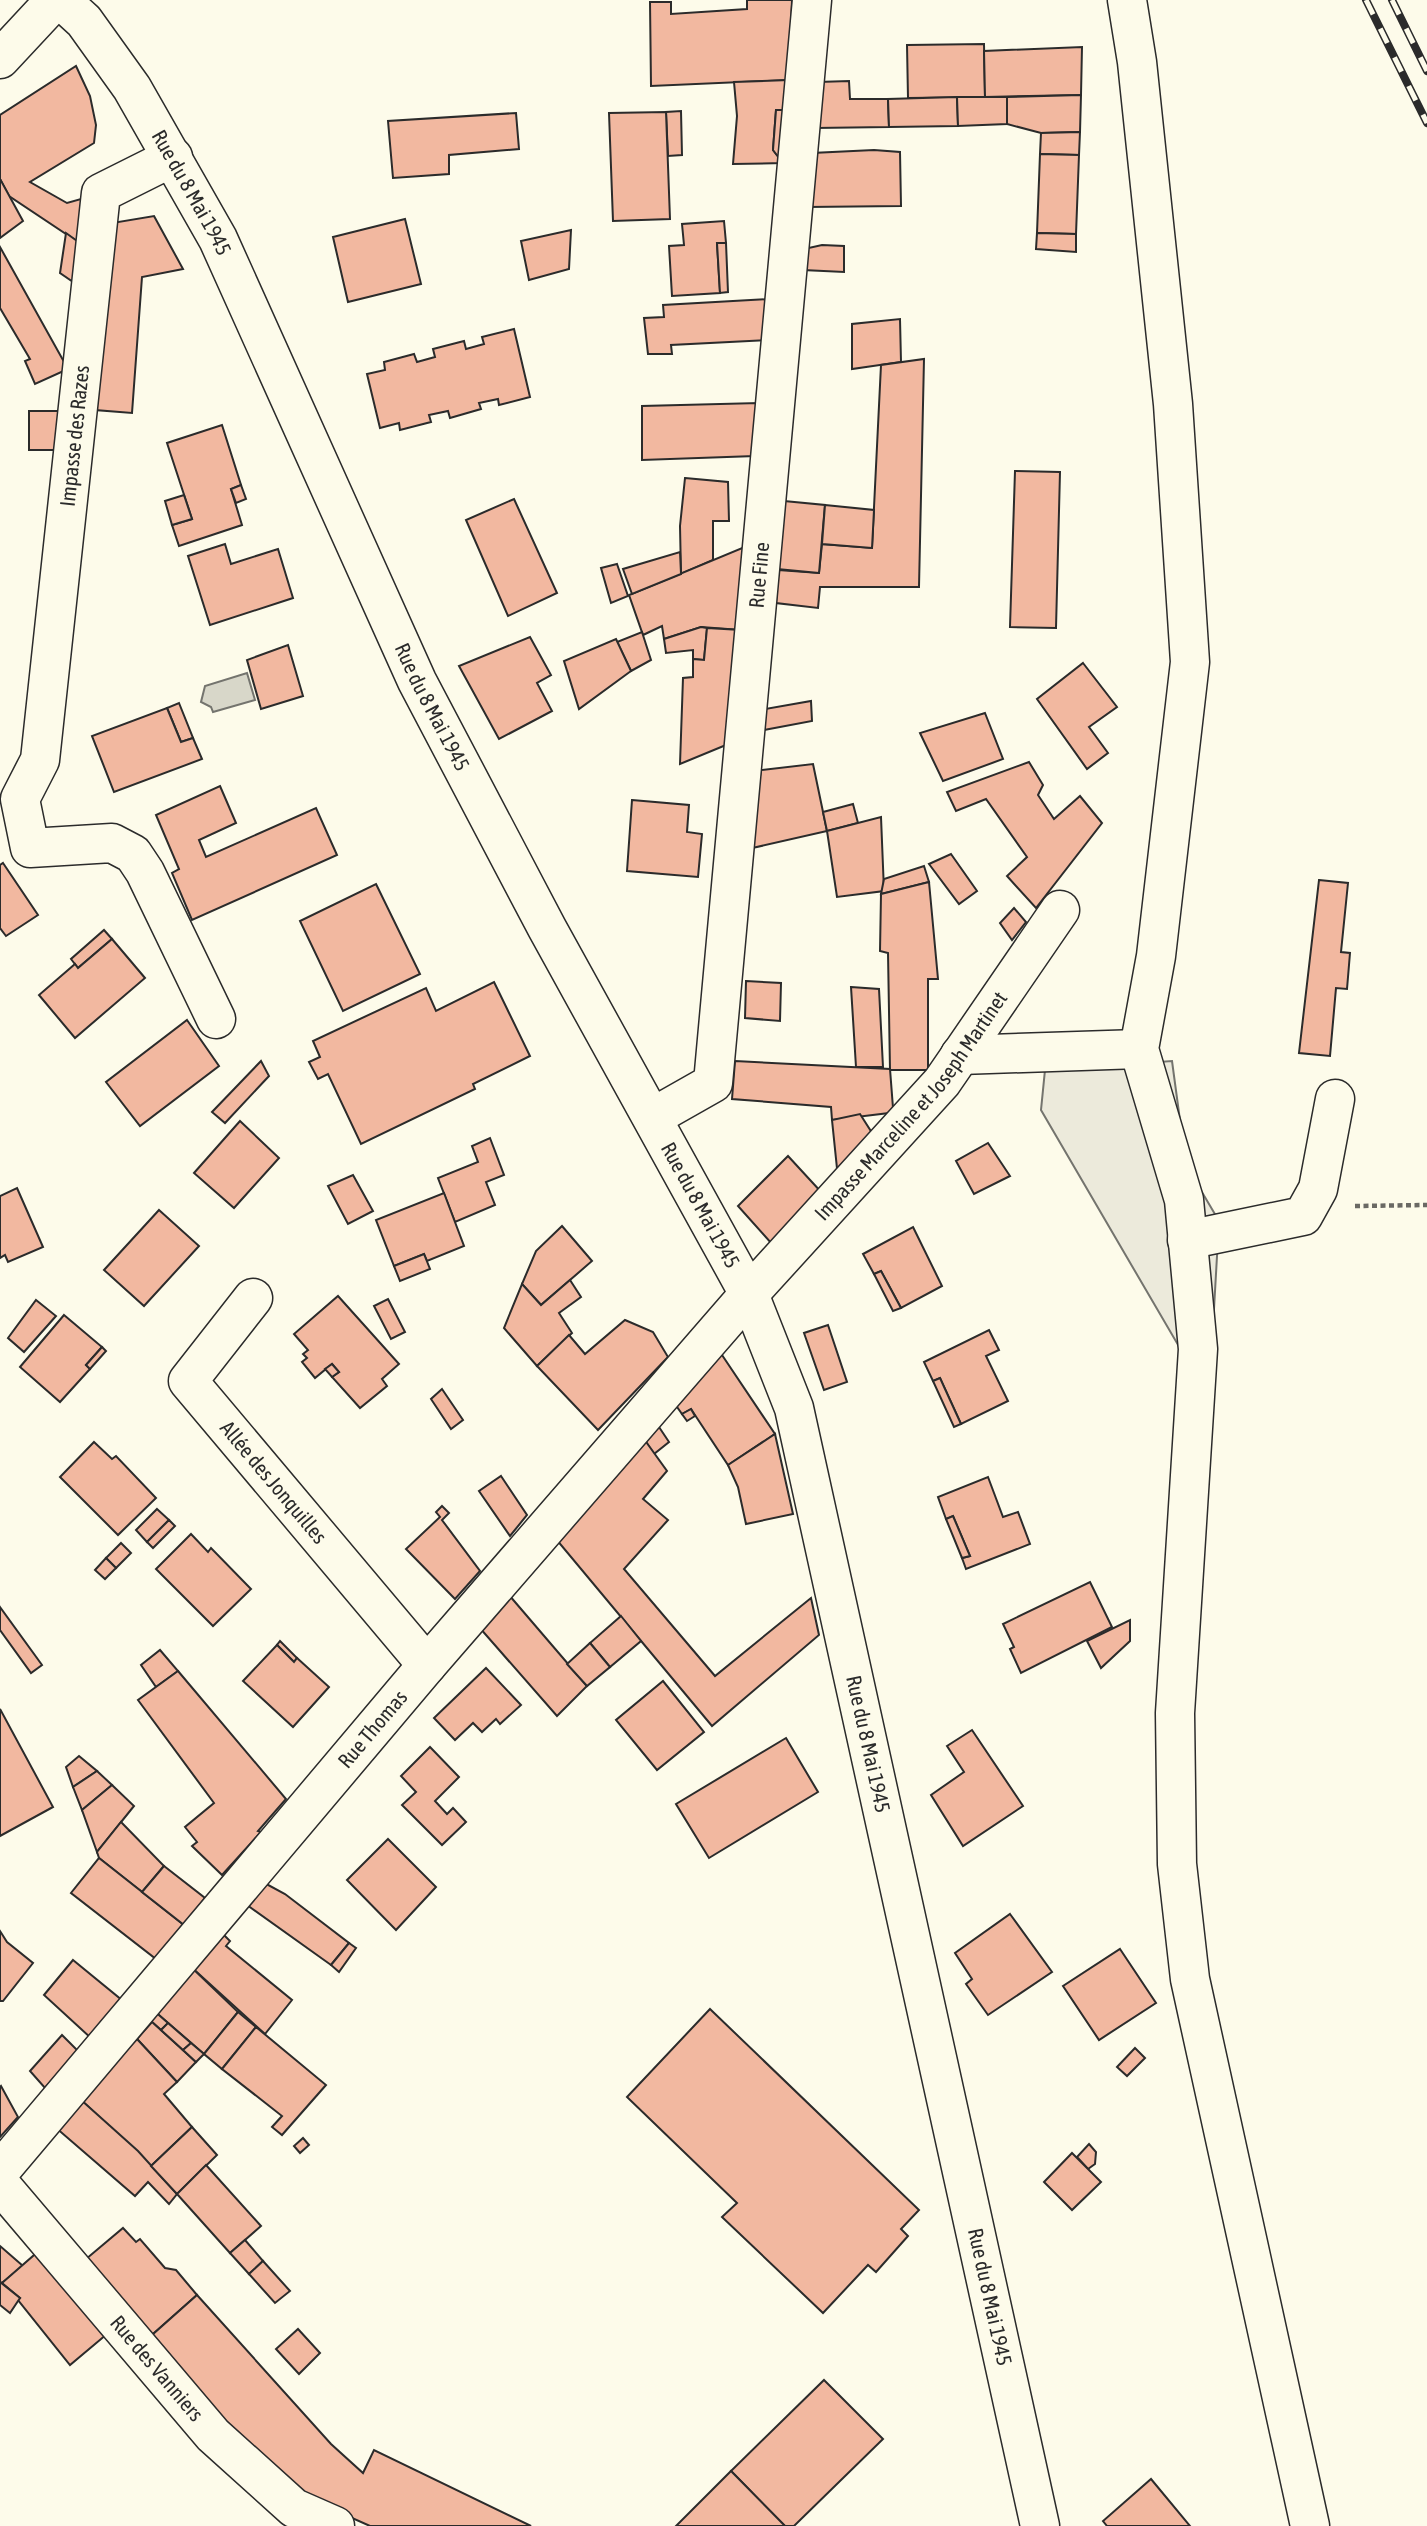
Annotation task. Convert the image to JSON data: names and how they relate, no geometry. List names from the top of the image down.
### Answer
{
  "streets": {
    "street": [
      "Rue du 8 Mai 1945",
      "Impasse des Razes",
      "Rue Fine",
      "Impasse Marceline et Joseph Martinet",
      "Allée des Jonquilles",
      "Rue Thomas",
      "Rue des Vanniers"
    ]
  },
  "crossings": [
    ["Rue du 8 Mai 1945", "Impasse des Razes"],
    ["Rue du 8 Mai 1945", "Rue Fine"],
    ["Rue du 8 Mai 1945", "Impasse Marceline et Joseph Martinet"],
    ["Rue du 8 Mai 1945", "Rue Thomas"],
    ["Impasse Marceline et Joseph Martinet", "Rue Thomas"],
    ["Allée des Jonquilles", "Rue Thomas"]
  ]
}
